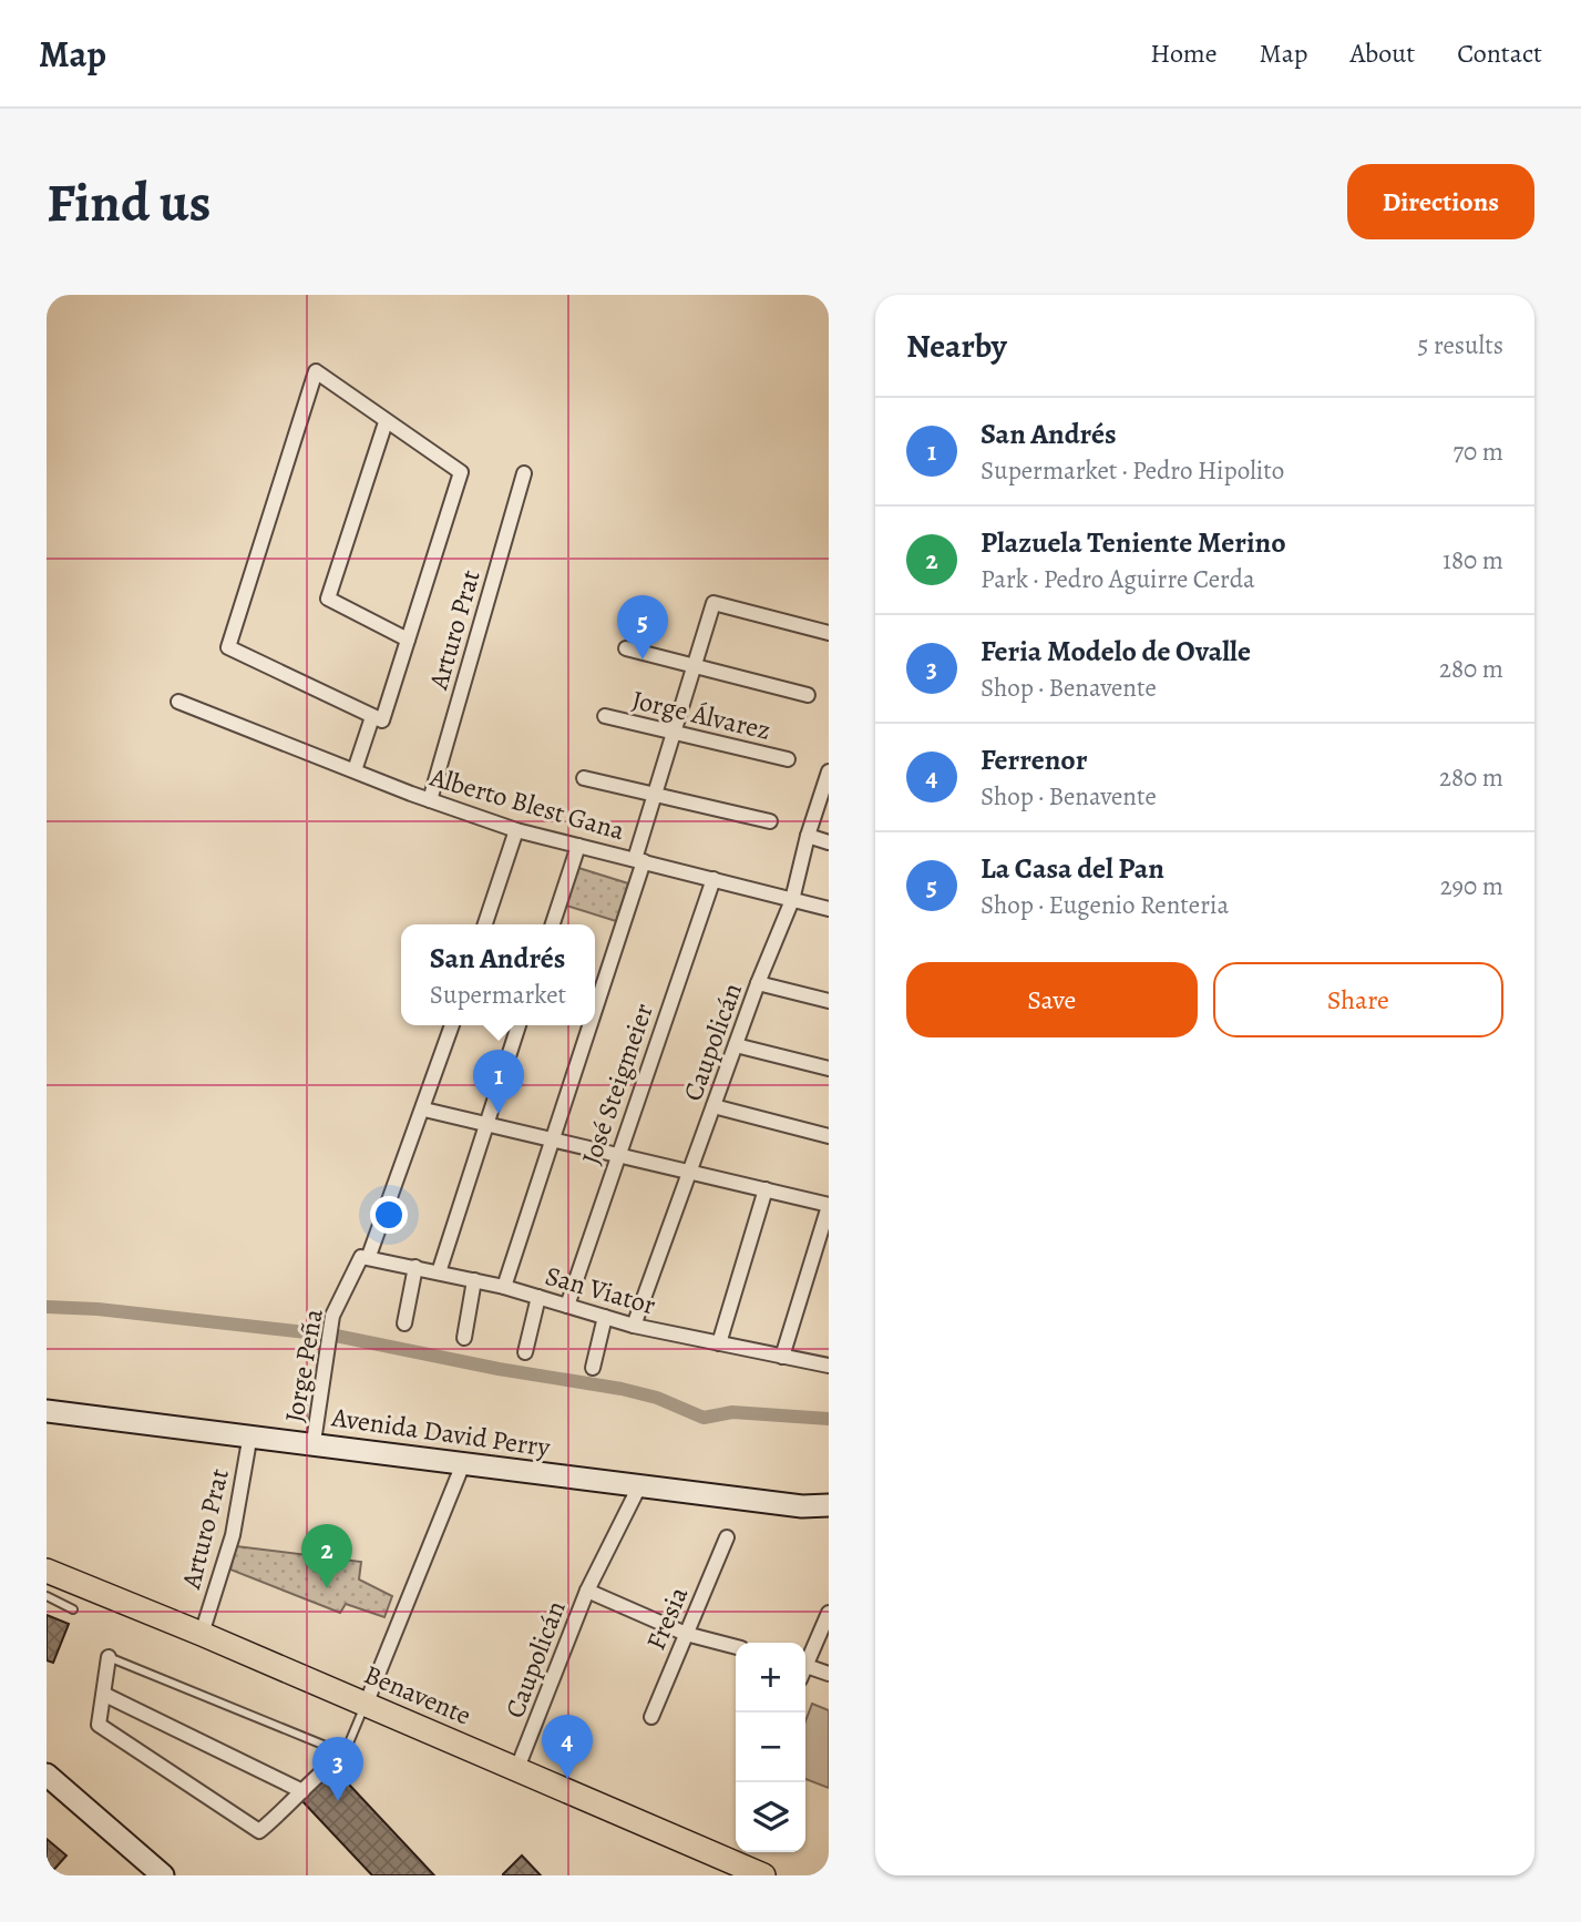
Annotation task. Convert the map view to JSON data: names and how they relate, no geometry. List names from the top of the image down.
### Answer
{
  "streets": {
    "main road": ["Avenida David Perry", "Benavente"],
    "street": [
      "Arturo Prat",
      "Jorge Álvarez",
      "Alberto Blest Gana",
      "Caupolicán",
      "José Steigmeier",
      "San Viator",
      "Jorge Peña",
      "Fresia"
    ]
  },
  "crossings": [
    ["Arturo Prat", "Alberto Blest Gana"],
    ["Arturo Prat", "Avenida David Perry"],
    ["Arturo Prat", "Benavente"],
    ["Alberto Blest Gana", "Caupolicán"],
    ["Alberto Blest Gana", "José Steigmeier"],
    ["Caupolicán", "San Viator"],
    ["Caupolicán", "Avenida David Perry"],
    ["Caupolicán", "Benavente"],
    ["José Steigmeier", "San Viator"],
    ["San Viator", "Jorge Peña"],
    ["Jorge Peña", "Avenida David Perry"]
  ],
  "page": {
    "header": "Map",
    "nav": [
      "Home",
      "Map",
      "About",
      "Contact"
    ],
    "buttons": [
      "Directions",
      ["Save", "Share"]
    ],
    "title": "Find us",
    "heading": ["Nearby", "5 results"],
    "list": [
      {
        "mark": "1",
        "name": "San Andrés",
        "note": "Supermarket · Pedro Hipolito",
        "value": "70 m"
      },
      {
        "mark": "2",
        "name": "Plazuela Teniente Merino",
        "note": "Park · Pedro Aguirre Cerda",
        "value": "180 m"
      },
      {
        "mark": "3",
        "name": "Feria Modelo de Ovalle",
        "note": "Shop · Benavente",
        "value": "280 m"
      },
      {
        "mark": "4",
        "name": "Ferrenor",
        "note": "Shop · Benavente",
        "value": "280 m"
      },
      {
        "mark": "5",
        "name": "La Casa del Pan",
        "note": "Shop · Eugenio Renteria",
        "value": "290 m"
      }
    ],
    "pins": [
      "5",
      "1",
      "2",
      "4",
      "3"
    ],
    "popup": ["San Andrés", "Supermarket"],
    "map_buttons": ["+", "−"]
  }
}
